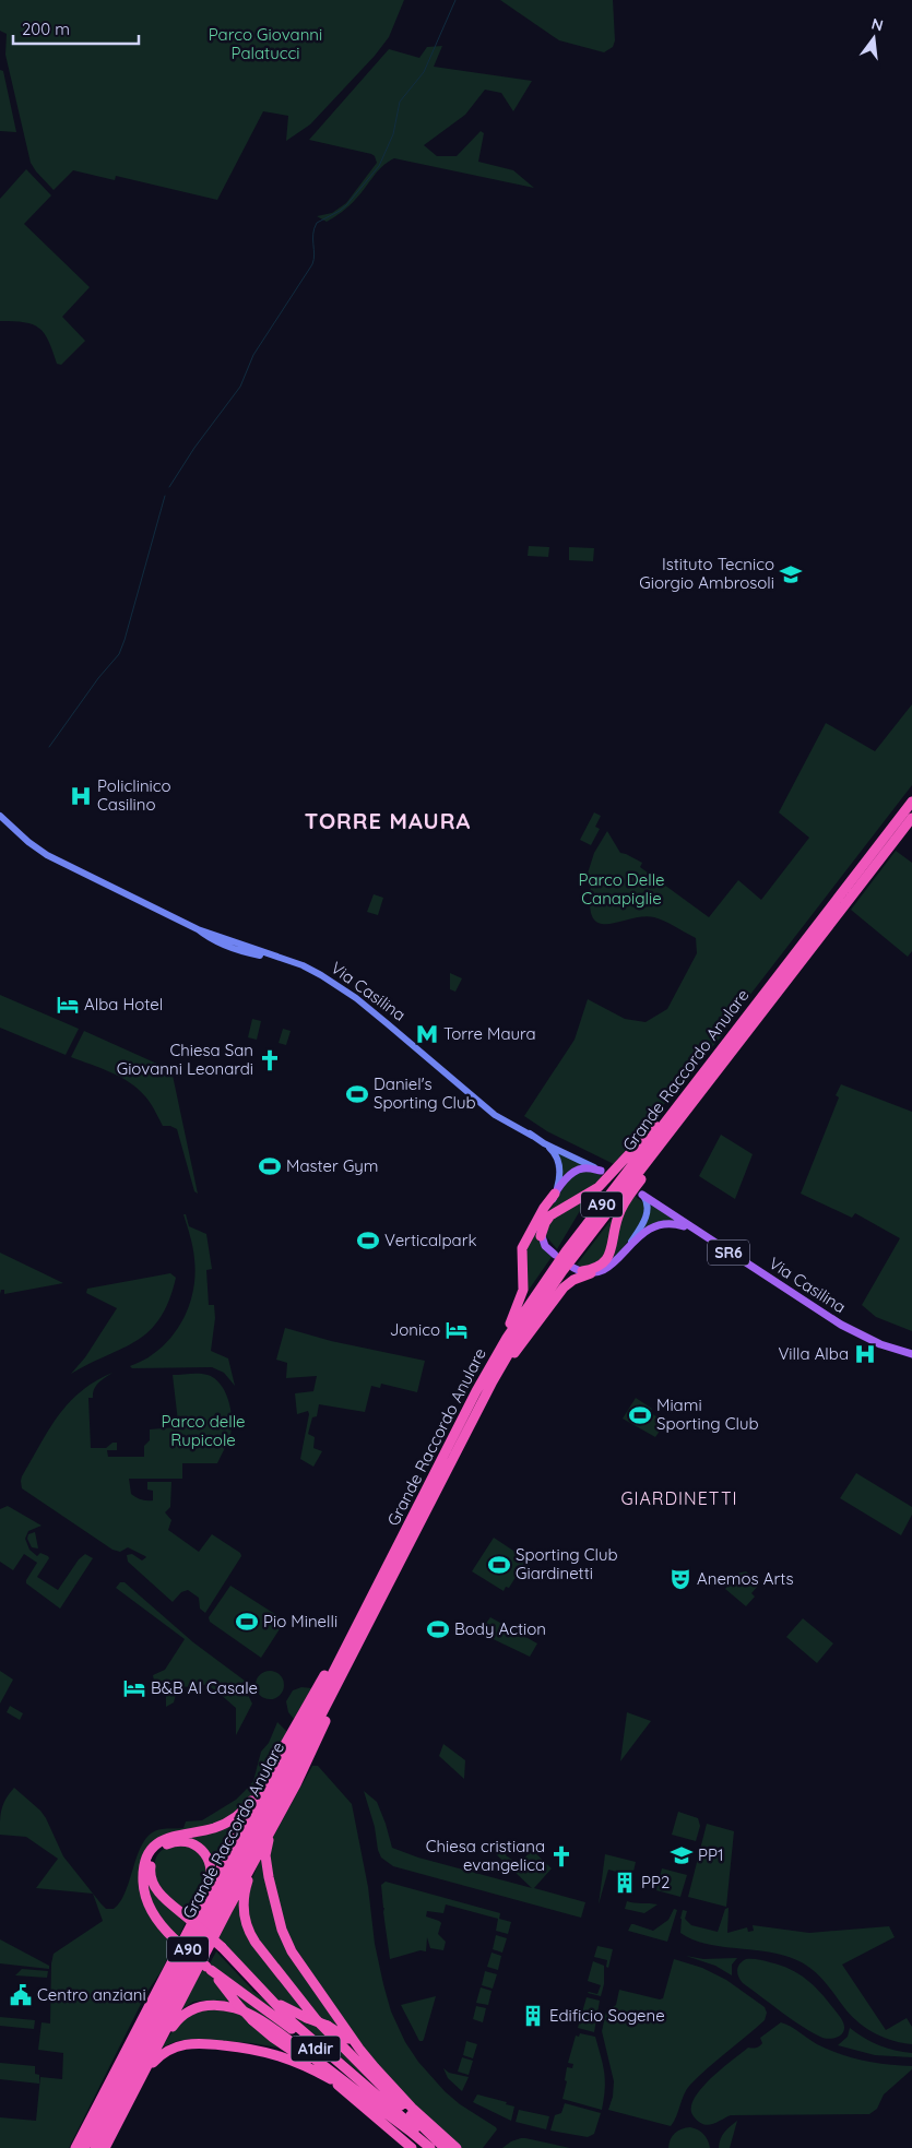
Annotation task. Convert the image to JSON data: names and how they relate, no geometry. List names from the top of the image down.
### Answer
{
  "streets": {
    "highway": ["Grande Raccordo Anulare", "A90", "A1dir"],
    "main road": ["Via Casilina", "SR6"]
  },
  "districts": ["TORRE MAURA", "GIARDINETTI"],
  "parks": ["Parco Giovanni Palatucci", "Parco Delle Canapiglie", "Parco delle Rupicole"],
  "places": {
    "school or university": ["Istituto Tecnico Giorgio Ambrosoli", "PP1"],
    "hospital": ["Policlinico Casilino", "Villa Alba"],
    "hotel": ["Alba Hotel", "Jonico", "B&B Al Casale"],
    "metro station": ["Torre Maura"],
    "church": ["Chiesa San Giovanni Leonardi", "Chiesa cristiana evangelica"],
    "sports": [
      "Daniel's Sporting Club",
      "Master Gym",
      "Verticalpark",
      "Miami Sporting Club",
      "Sporting Club Giardinetti",
      "Pio Minelli",
      "Body Action"
    ],
    "theatre": ["Anemos Arts"],
    "building": ["PP2", "Edificio Sogene"],
    "public building": ["Centro anziani"]
  },
  "scale_bar": "200 m",
  "north": "top"
}
